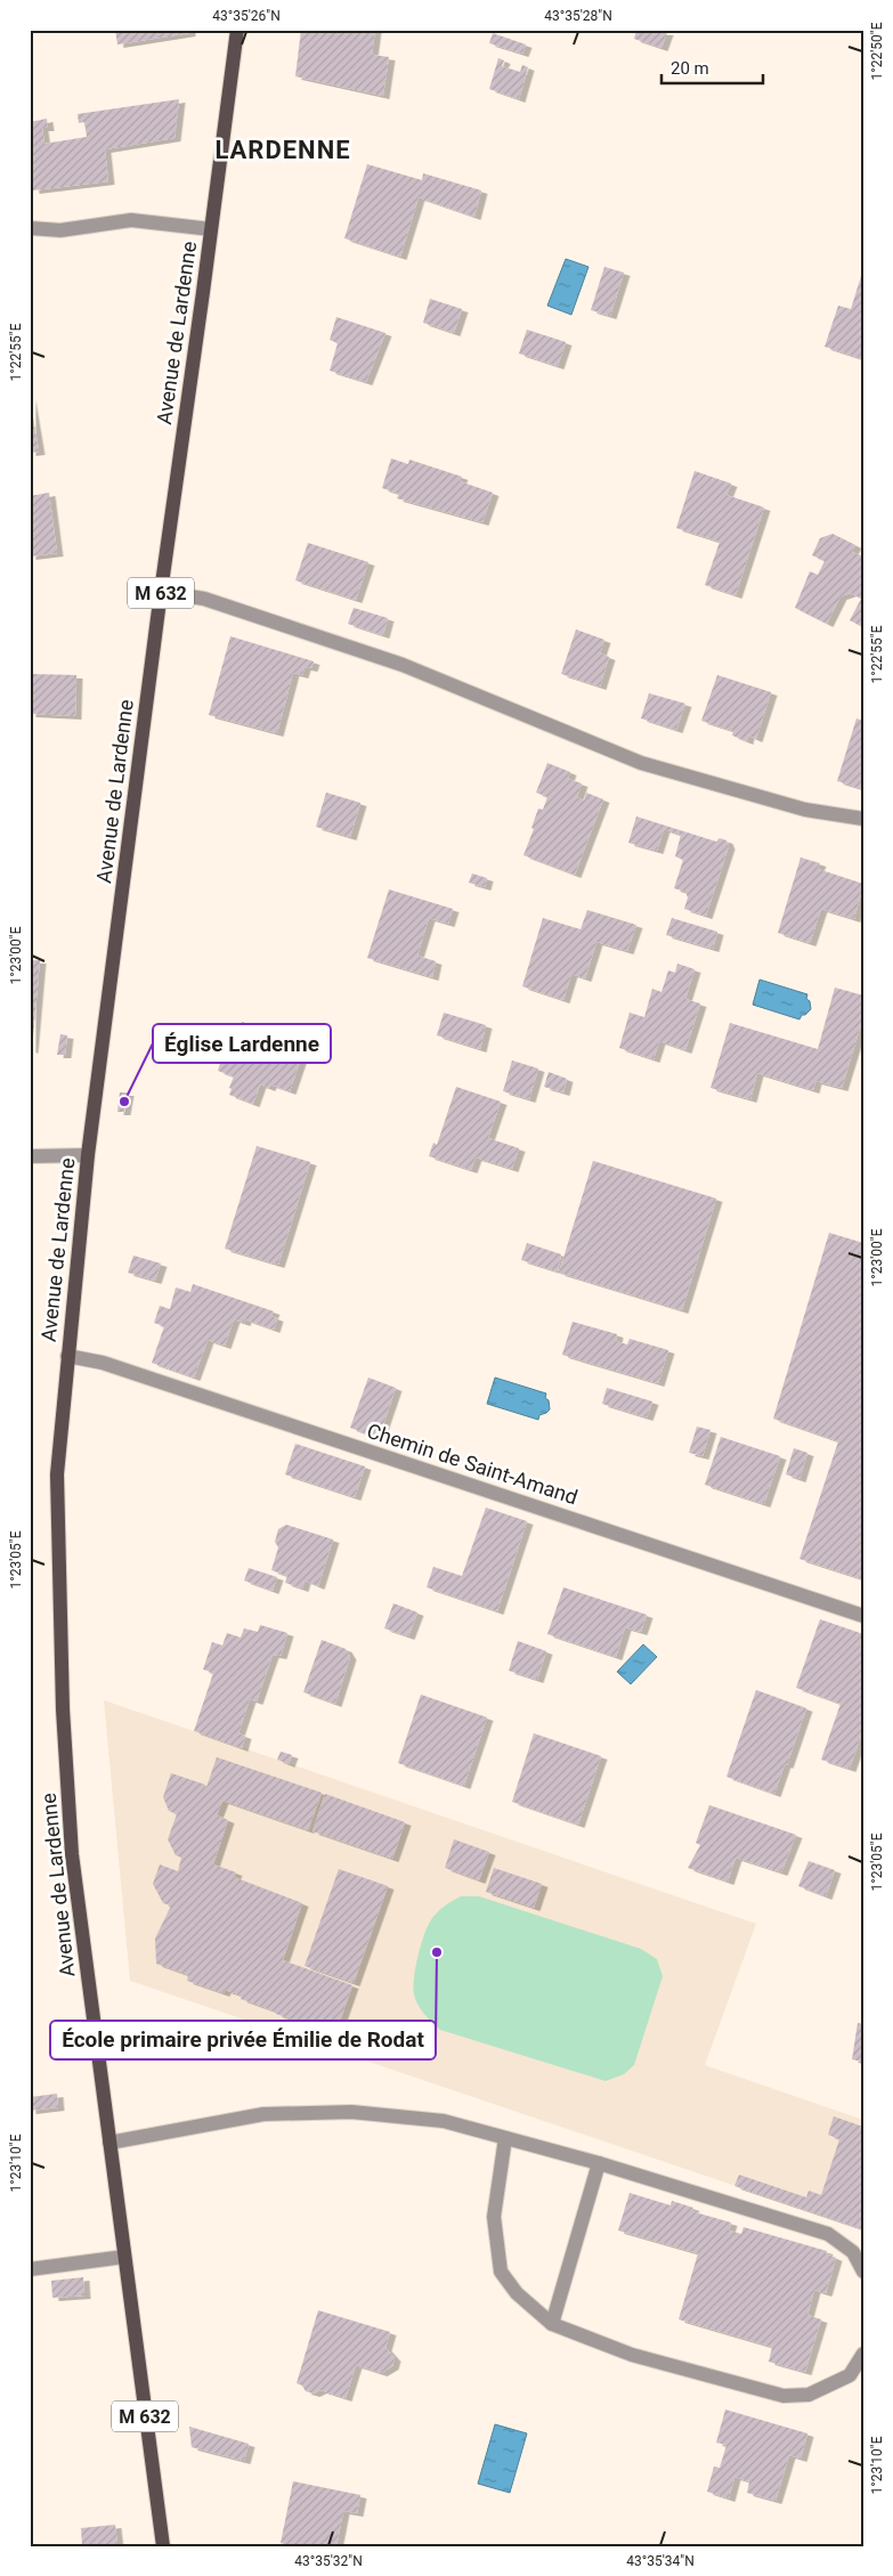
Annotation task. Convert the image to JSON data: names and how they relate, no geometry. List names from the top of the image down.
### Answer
{
  "streets": {
    "main road": ["Avenue de Lardenne", "M 632"],
    "street": ["Chemin de Saint-Amand"]
  },
  "crossings": [
    ["Avenue de Lardenne", "Chemin de Saint-Amand"]
  ],
  "districts": ["LARDENNE"],
  "places": ["Église Lardenne", "École primaire privée Émilie de Rodat"],
  "scale_bar": "20 m",
  "coordinates": [
    "43°35'26\"N",
    "43°35'28\"N",
    "1°22'50\"E",
    "1°22'55\"E",
    "1°23'00\"E",
    "1°23'05\"E",
    "1°23'10\"E",
    "43°35'32\"N",
    "43°35'34\"N"
  ]
}
